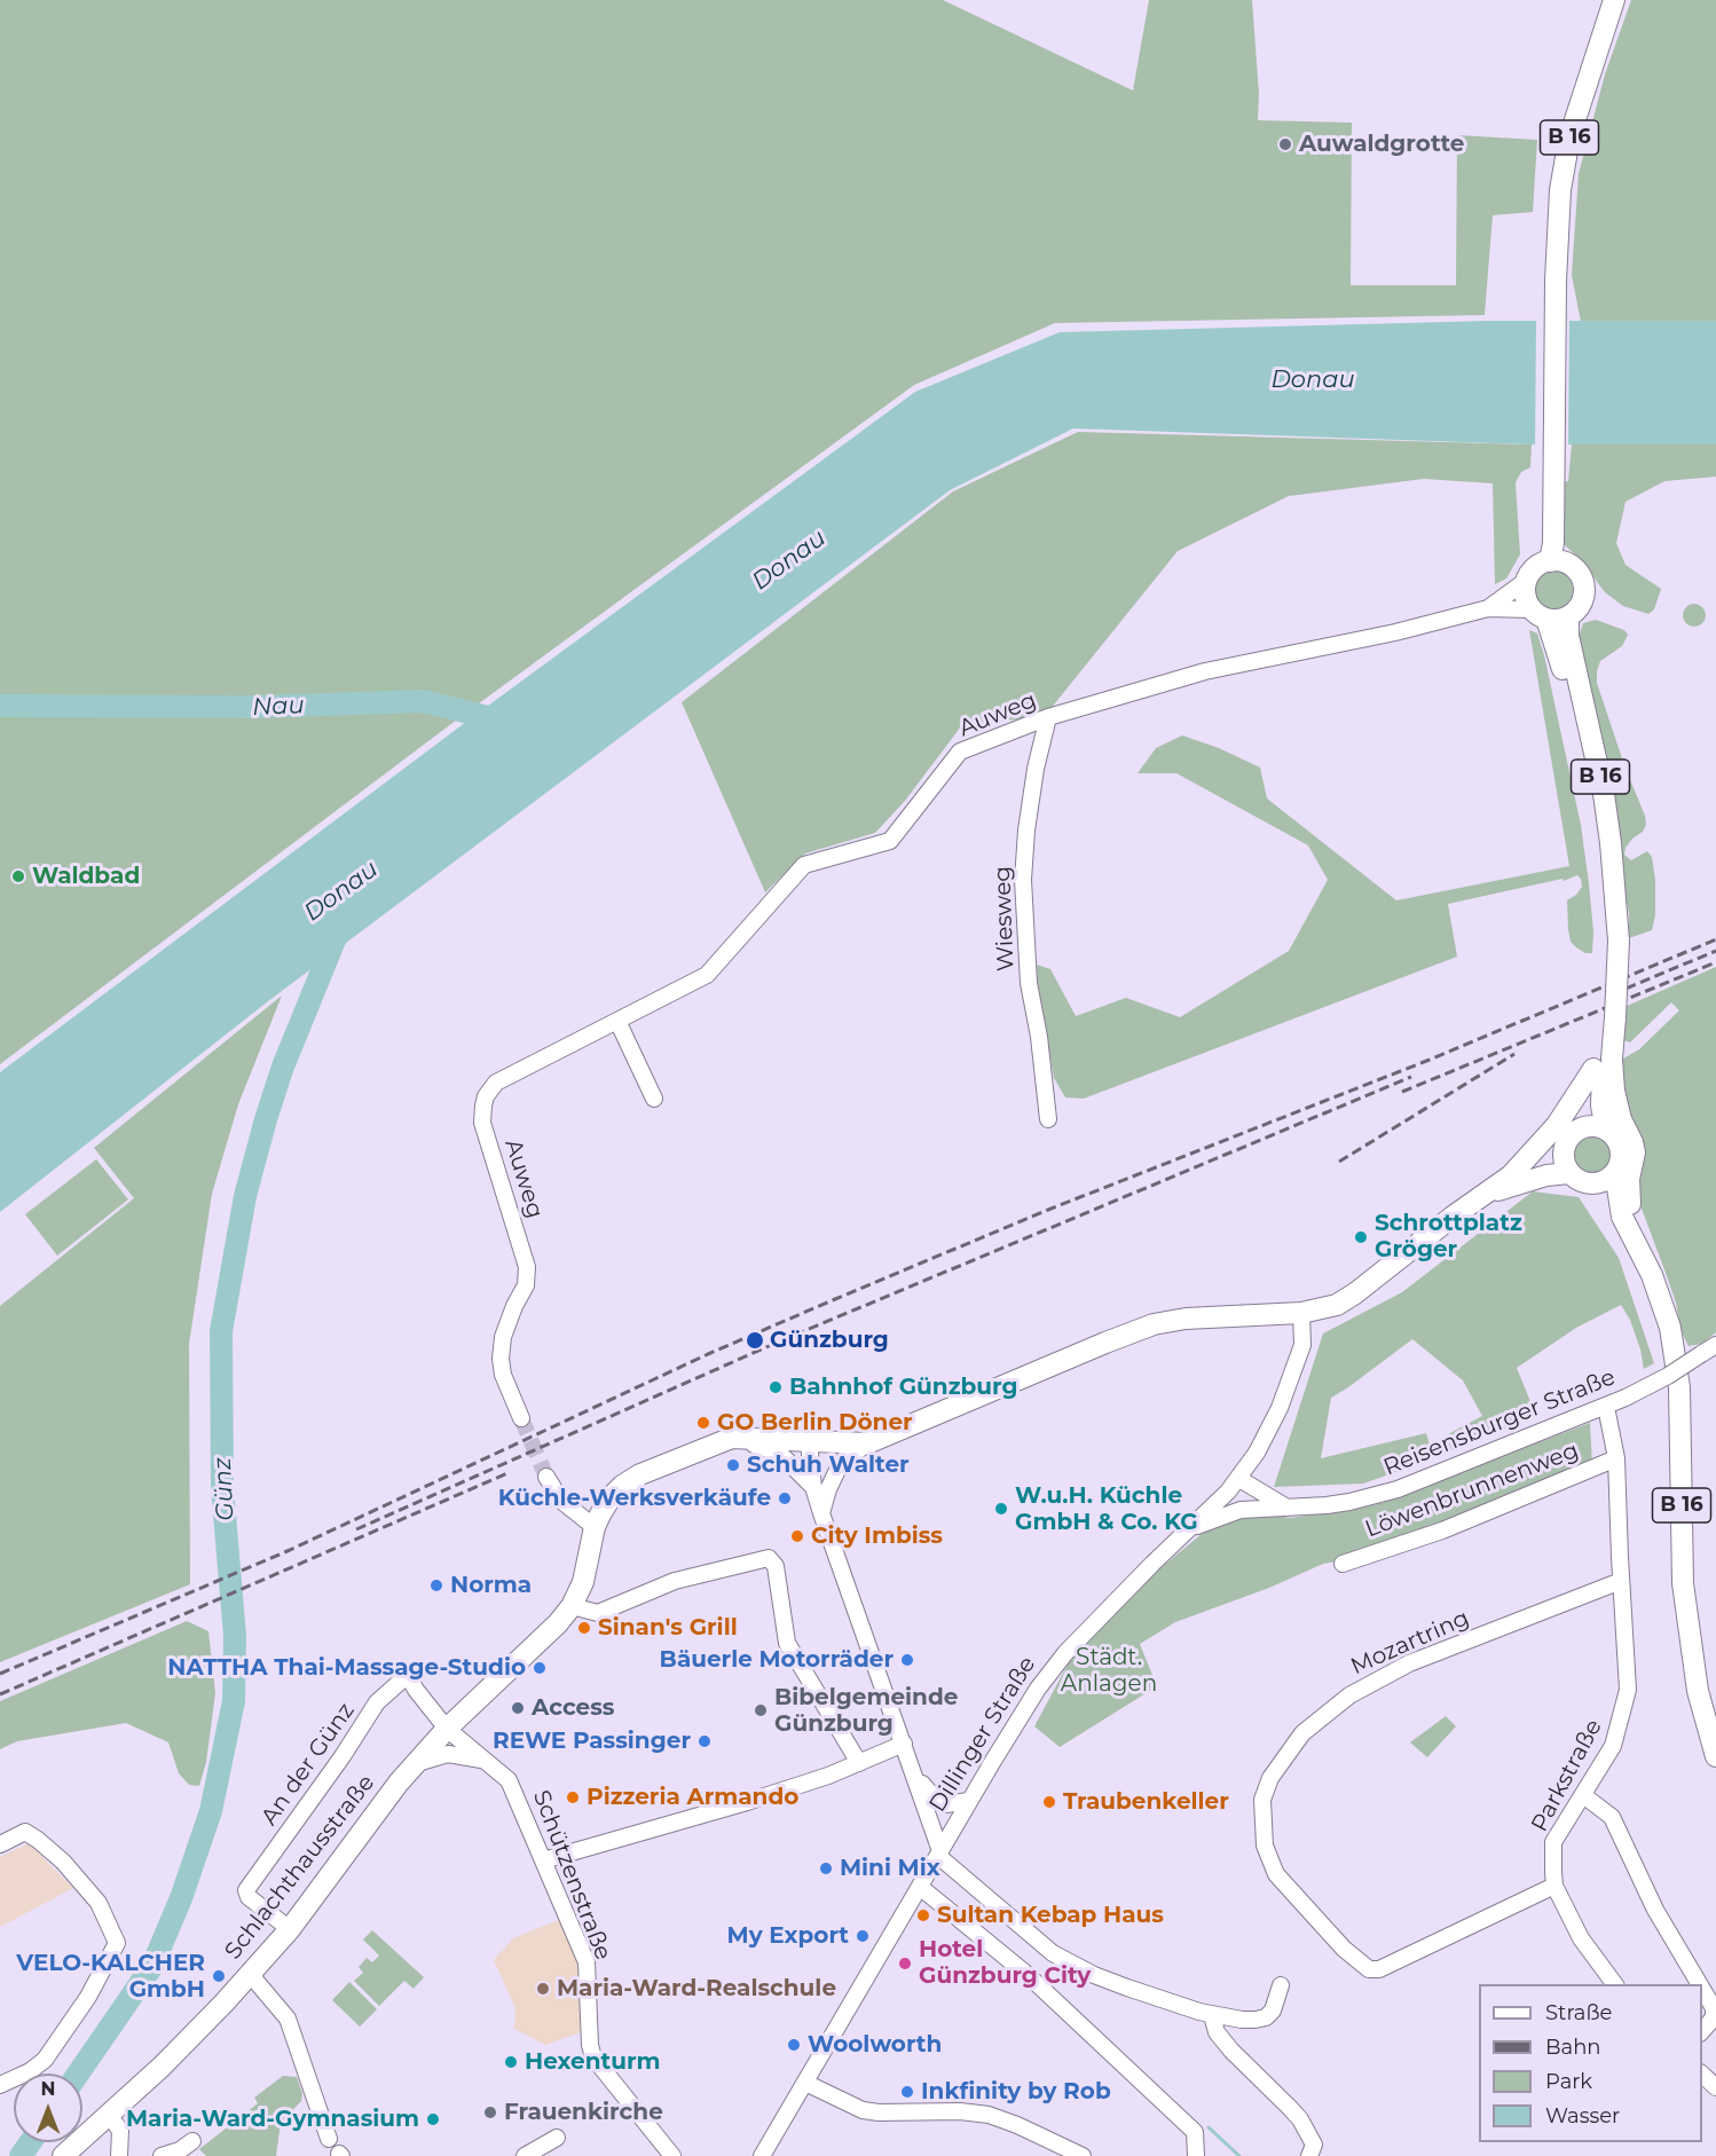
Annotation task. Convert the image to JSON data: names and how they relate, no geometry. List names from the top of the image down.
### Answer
{
  "streets": {
    "main road": ["B 16", "Schlachthausstraße"],
    "street": [
      "Auweg",
      "Wiesweg",
      "Reisensburger Straße",
      "Löwenbrunnenweg",
      "Mozartring",
      "Dillinger Straße",
      "An der Günz",
      "Parkstraße",
      "Schützenstraße"
    ]
  },
  "crossings": [
    ["B 16", "Auweg"],
    ["Auweg", "Wiesweg"],
    ["Reisensburger Straße", "Dillinger Straße"],
    ["Reisensburger Straße", "Parkstraße"],
    ["Löwenbrunnenweg", "Parkstraße"],
    ["Mozartring", "Parkstraße"],
    ["An der Günz", "Schlachthausstraße"],
    ["An der Günz", "Schützenstraße"],
    ["Schlachthausstraße", "Schützenstraße"]
  ],
  "water": ["Donau", "Nau", "Günz"],
  "parks": ["Städt. Anlagen"],
  "places": [
    "Auwaldgrotte",
    "Waldbad",
    "Schrottplatz Gröger",
    "Günzburg",
    "Bahnhof Günzburg",
    "GO Berlin Döner",
    "Schuh Walter",
    "Küchle-Werksverkäufe",
    "W.u.H. Küchle GmbH & Co. KG",
    "City Imbiss",
    "Norma",
    "Sinan's Grill",
    "Bäuerle Motorräder",
    "NATTHA Thai-Massage-Studio",
    "Access",
    "Bibelgemeinde Günzburg",
    "REWE Passinger",
    "Pizzeria Armando",
    "Traubenkeller",
    "Mini Mix",
    "Sultan Kebap Haus",
    "My Export",
    "Hotel Günzburg City",
    "VELO-KALCHER GmbH",
    "Maria-Ward-Realschule",
    "Woolworth",
    "Hexenturm",
    "Inkfinity by Rob",
    "Frauenkirche",
    "Maria-Ward-Gymnasium"
  ],
  "legend": [
    "Straße",
    "Bahn",
    "Park",
    "Wasser"
  ],
  "north": "top"
}
